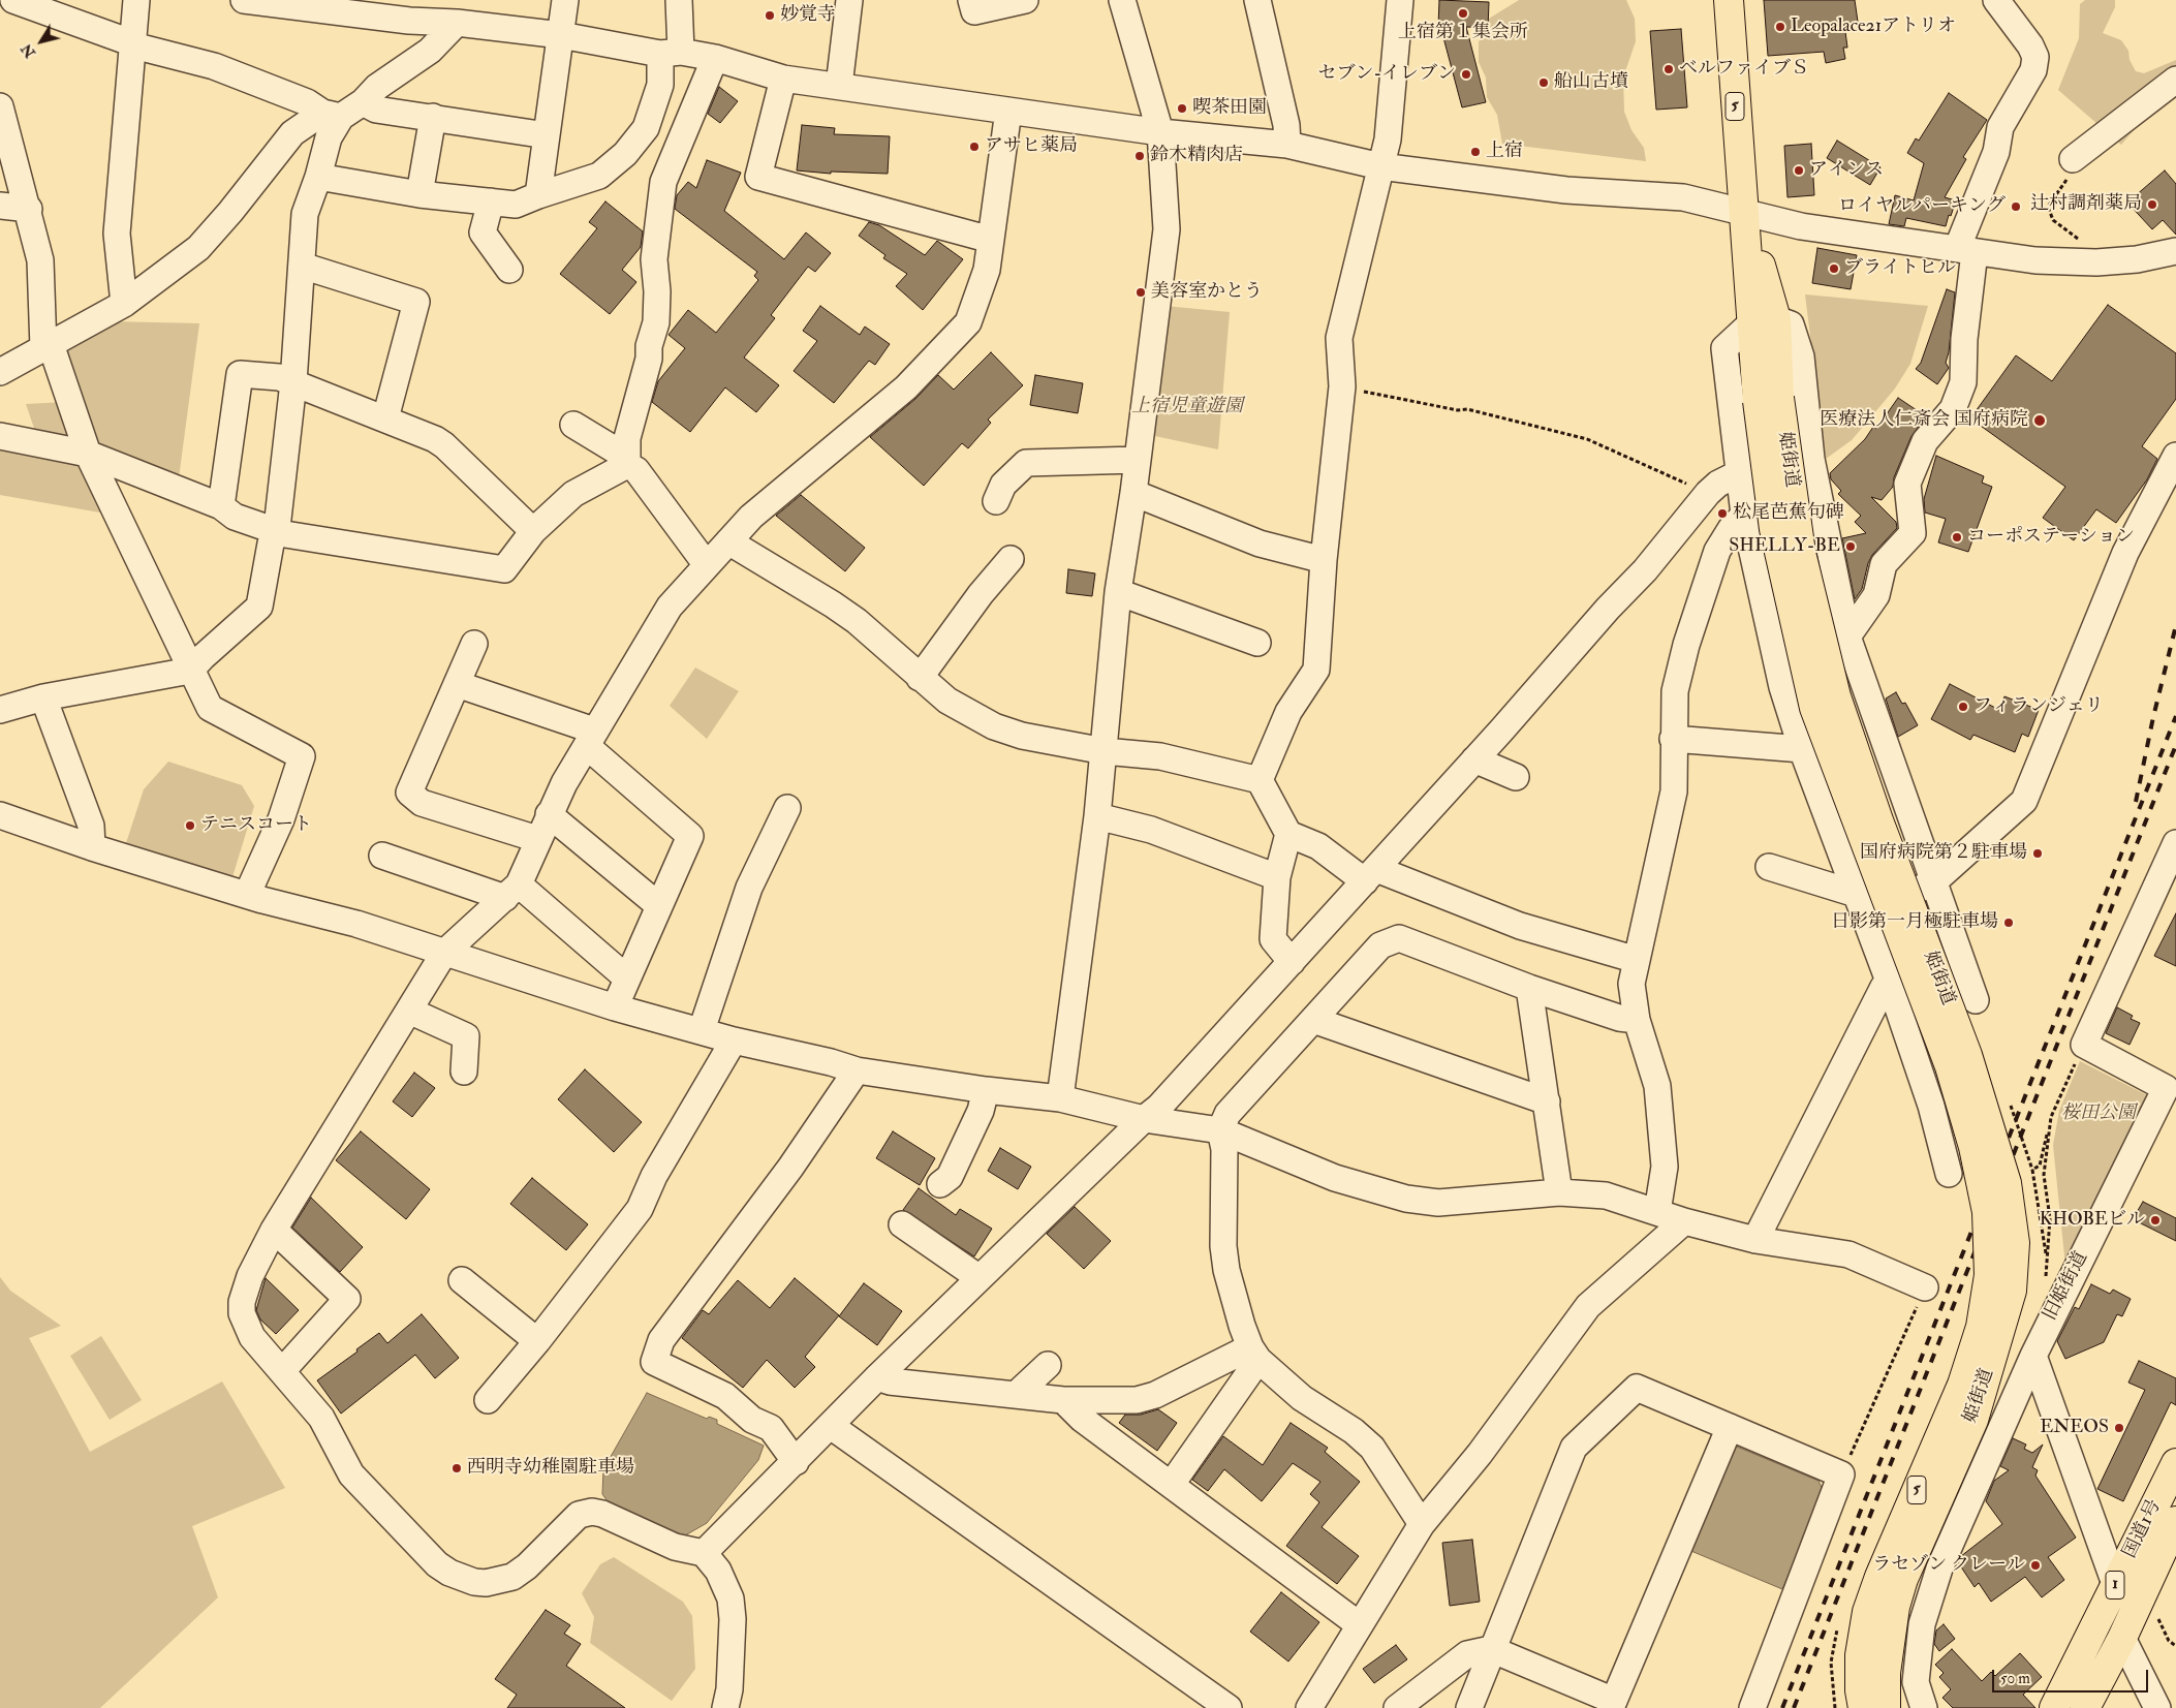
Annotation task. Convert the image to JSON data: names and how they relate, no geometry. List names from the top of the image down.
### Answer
{
  "streets": {
    "main road": [
      "5",
      "姫街道",
      "国道1号",
      "1"
    ],
    "street": ["旧姫街道"]
  },
  "parks": ["上宿児童遊園", "桜田公園"],
  "places": [
    "上宿第１集会所",
    "妙覚寺",
    "Leopalace21アトリオ",
    "ベルファイブＳ",
    "セブン-イレブン",
    "船山古墳",
    "喫茶田園",
    "アサヒ薬局",
    "上宿",
    "鈴木精肉店",
    "アインス",
    "辻村調剤薬局",
    "ロイヤルパーキング",
    "ブライトヒル",
    "美容室かとう",
    "医療法人仁斎会 国府病院",
    "松尾芭蕉句碑",
    "コーポステーション",
    "SHELLY-BE",
    "フィランジェリ",
    "テニスコート",
    "国府病院第２駐車場",
    "日影第一月極駐車場",
    "KHOBEビル",
    "ENEOS",
    "西明寺幼稚園駐車場",
    "ラセゾン クレール"
  ],
  "scale_bar": "50 m",
  "north": "bottom left"
}
